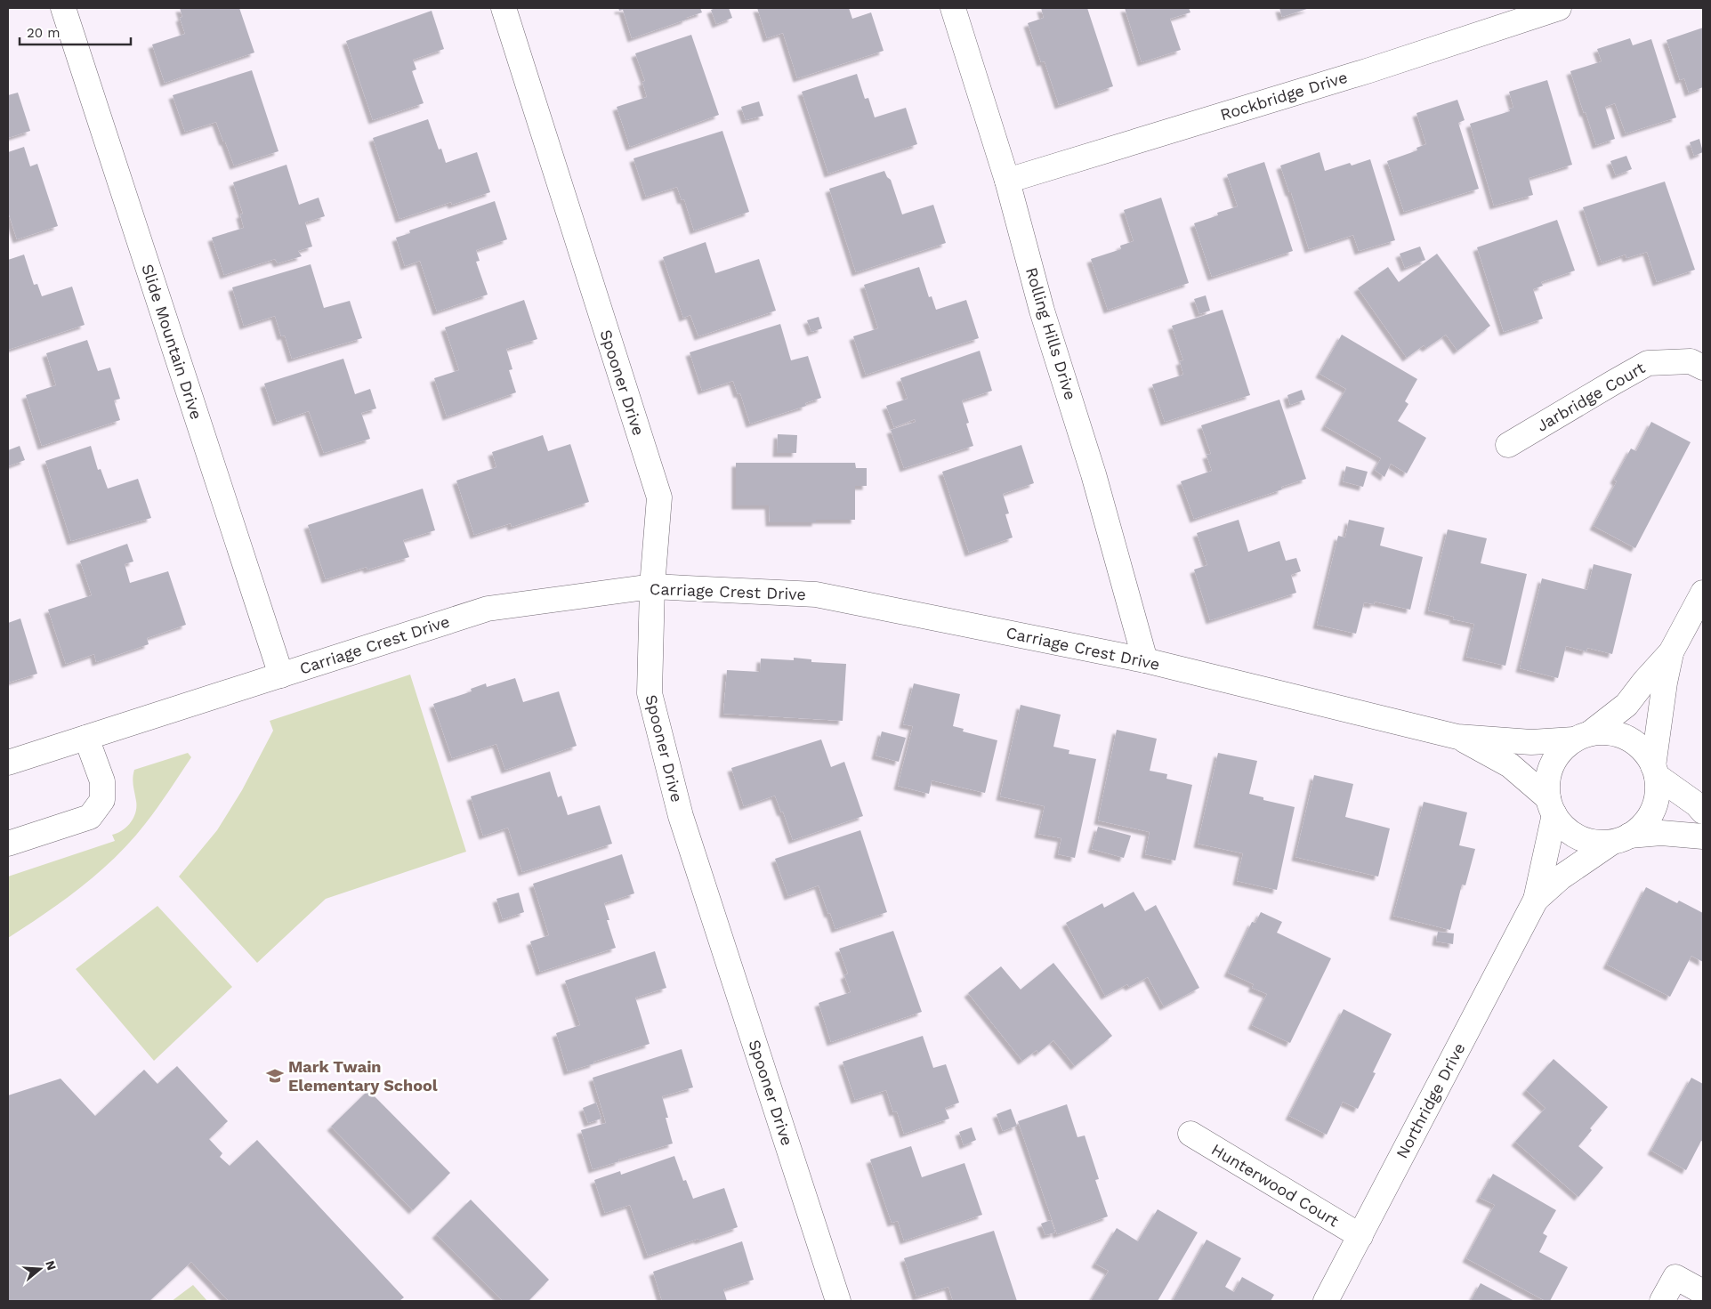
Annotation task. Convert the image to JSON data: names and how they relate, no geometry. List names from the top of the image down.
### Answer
{
  "streets": {
    "street": [
      "Rockbridge Drive",
      "Rolling Hills Drive",
      "Slide Mountain Drive",
      "Spooner Drive",
      "Jarbridge Court",
      "Carriage Crest Drive",
      "Northridge Drive",
      "Hunterwood Court"
    ]
  },
  "crossings": [
    ["Rockbridge Drive", "Rolling Hills Drive"],
    ["Rolling Hills Drive", "Carriage Crest Drive"],
    ["Slide Mountain Drive", "Carriage Crest Drive"],
    ["Spooner Drive", "Carriage Crest Drive"],
    ["Carriage Crest Drive", "Northridge Drive"],
    ["Northridge Drive", "Hunterwood Court"]
  ],
  "places": {
    "school or university": ["Mark Twain Elementary School"]
  },
  "scale_bar": "20 m",
  "north": "right"
}
